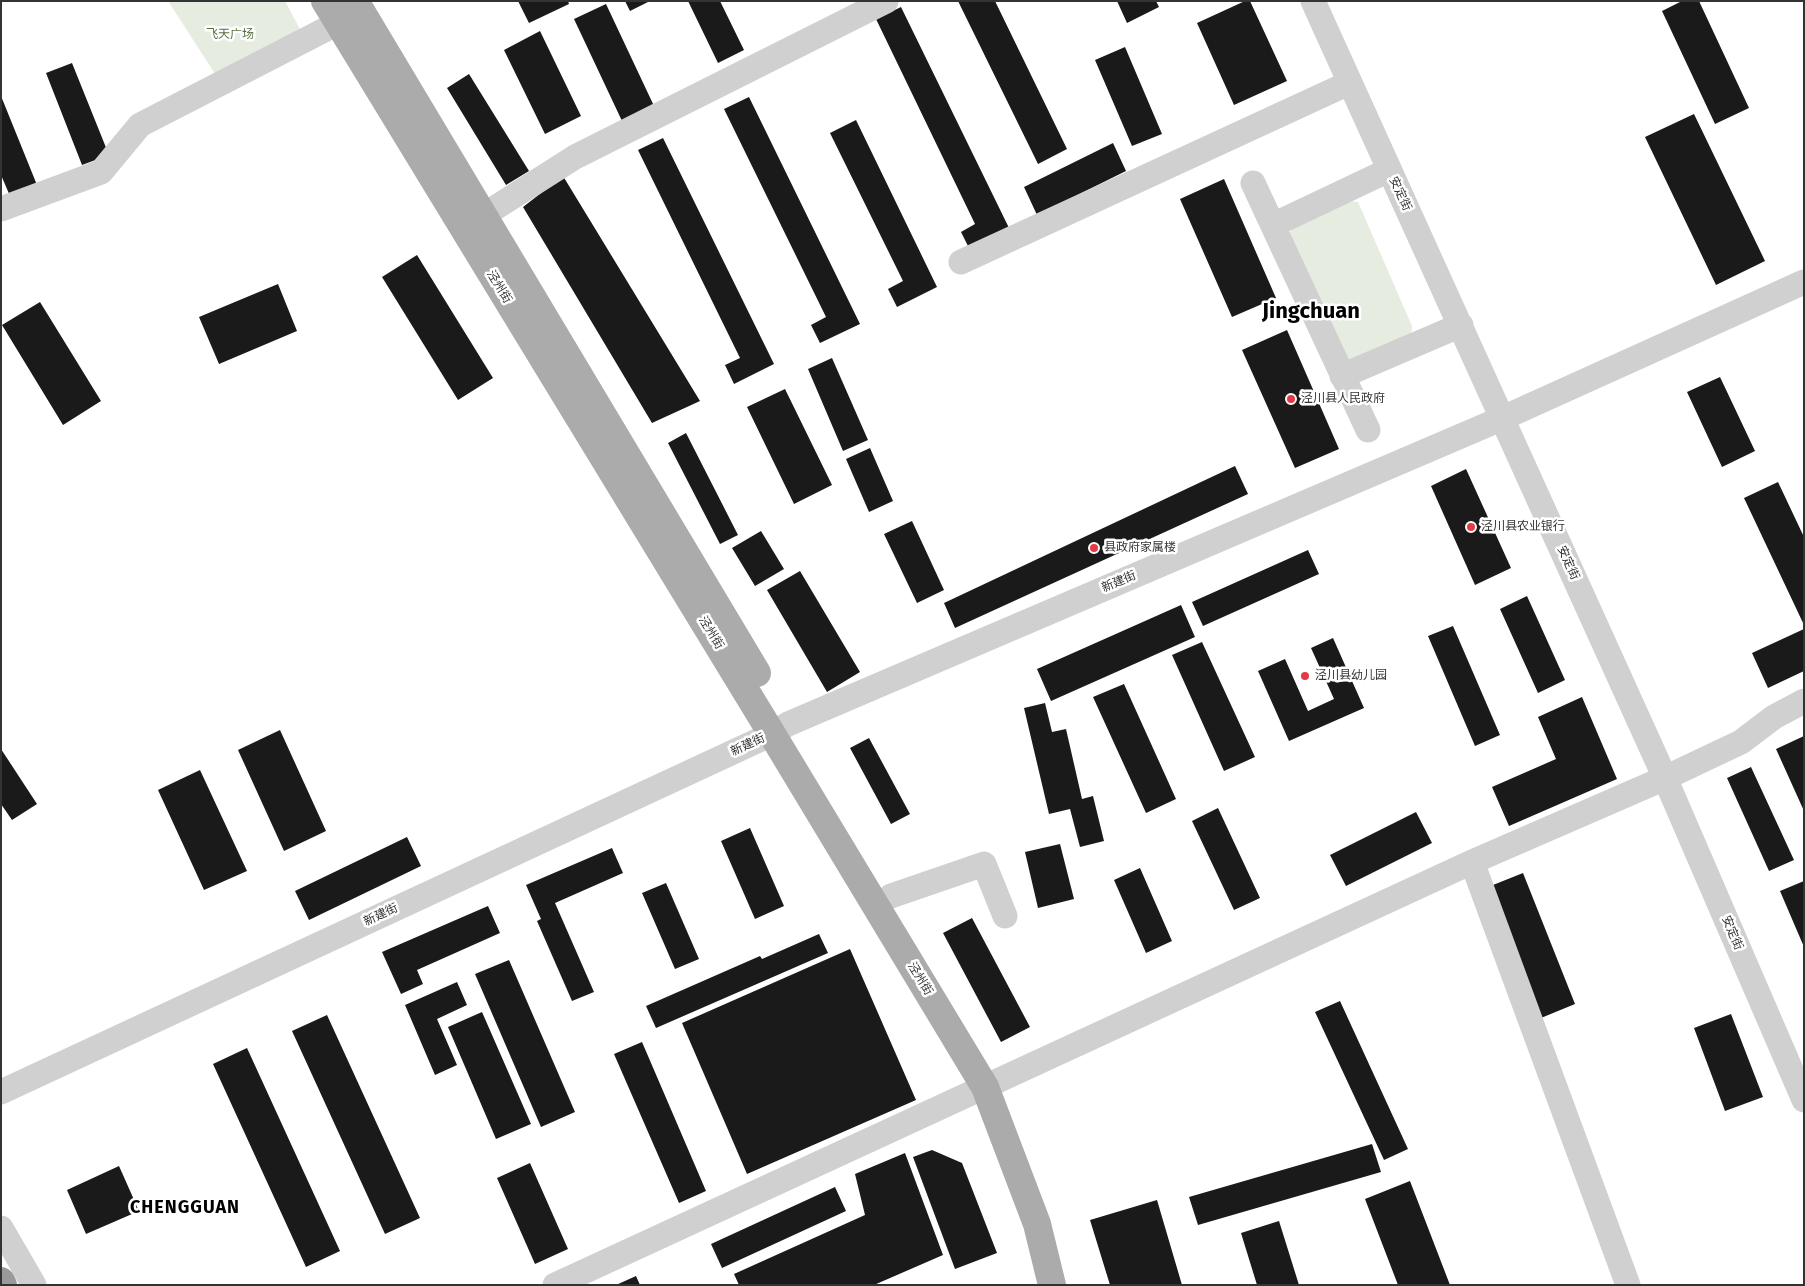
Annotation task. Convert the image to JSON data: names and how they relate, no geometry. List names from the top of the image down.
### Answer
{
  "streets": {
    "main road": ["泾州街"],
    "street": ["安定街", "新建街"]
  },
  "crossings": [
    ["安定街", "新建街"],
    ["泾州街", "新建街"]
  ],
  "districts": ["Jingchuan", "CHENGGUAN"],
  "parks": ["飞天广场"],
  "places": [
    "泾川县人民政府",
    "泾川县农业银行",
    "县政府家属楼",
    "泾川县幼儿园"
  ]
}
